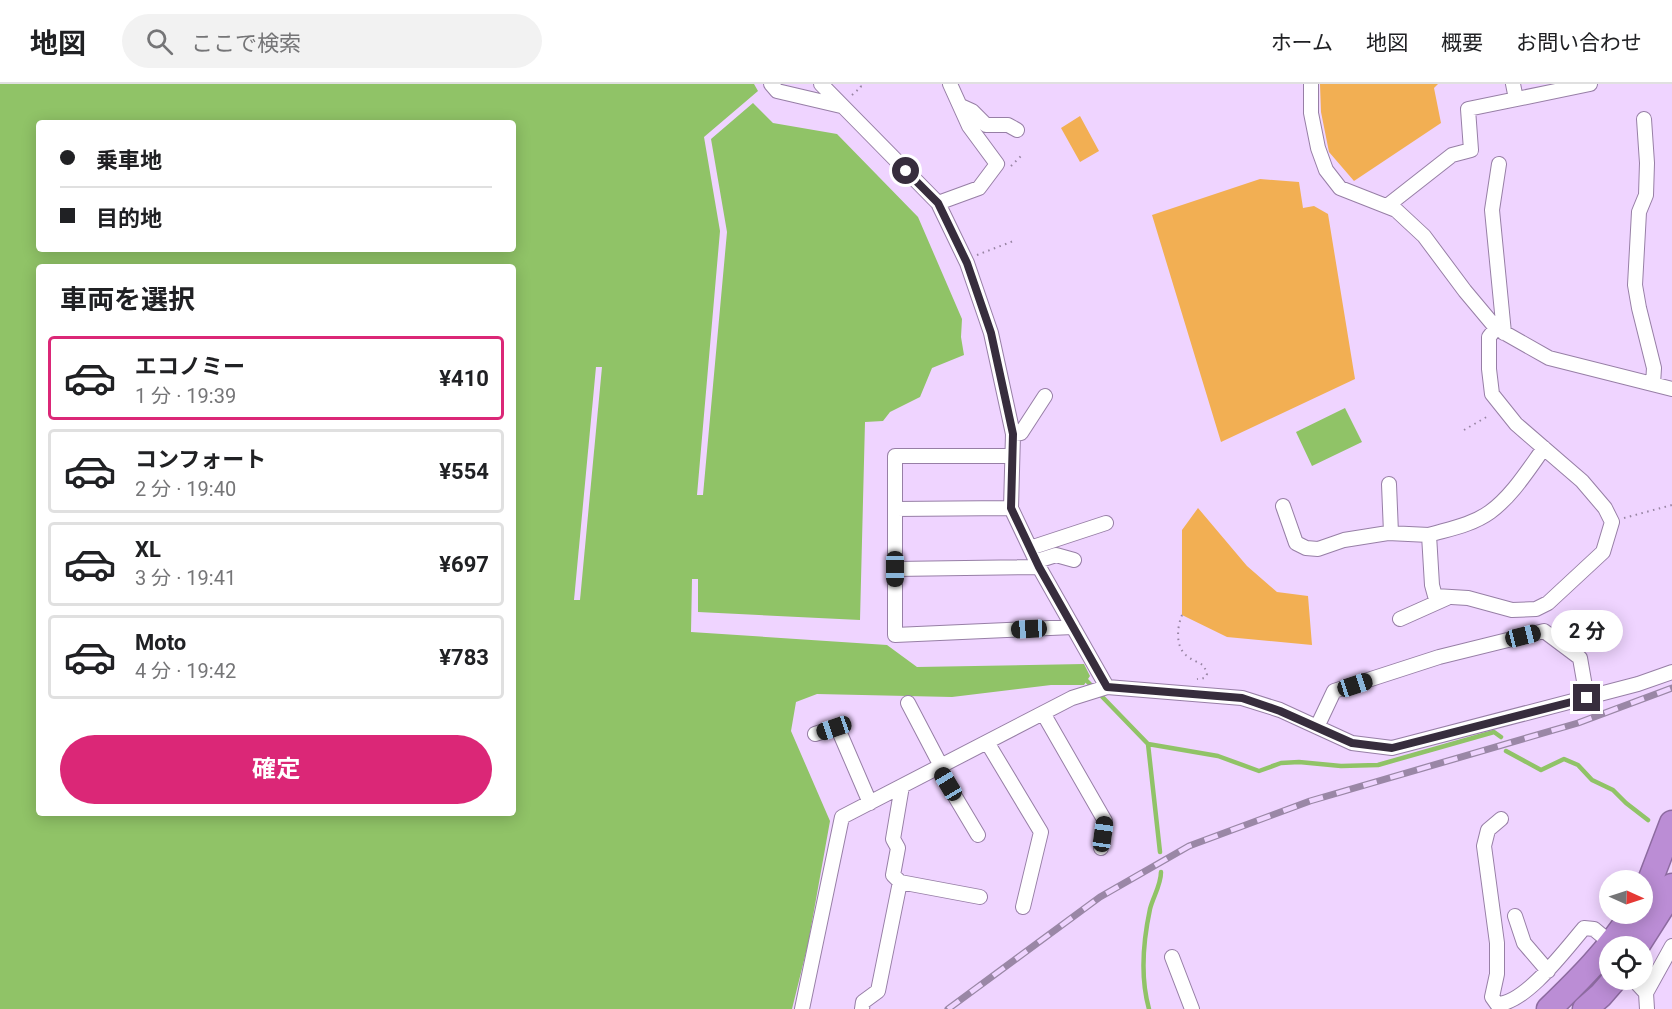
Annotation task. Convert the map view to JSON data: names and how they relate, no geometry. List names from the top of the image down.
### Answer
{
  "north": "right",
  "page": {
    "header": "地図",
    "search": "ここで検索",
    "nav": [
      "ホーム",
      "地図",
      "概要",
      "お問い合わせ"
    ],
    "banner": ["乗車地", "目的地"],
    "heading": "車両を選択",
    "list": [
      {
        "name": "エコノミー",
        "note": "1 分 · 19:39",
        "value": "¥410"
      },
      {
        "name": "コンフォート",
        "note": "2 分 · 19:40",
        "value": "¥554"
      },
      {
        "name": "XL",
        "note": "3 分 · 19:41",
        "value": "¥697"
      },
      {
        "name": "Moto",
        "note": "4 分 · 19:42",
        "value": "¥783"
      }
    ],
    "bubble": "2 分",
    "buttons": "確定"
  }
}
